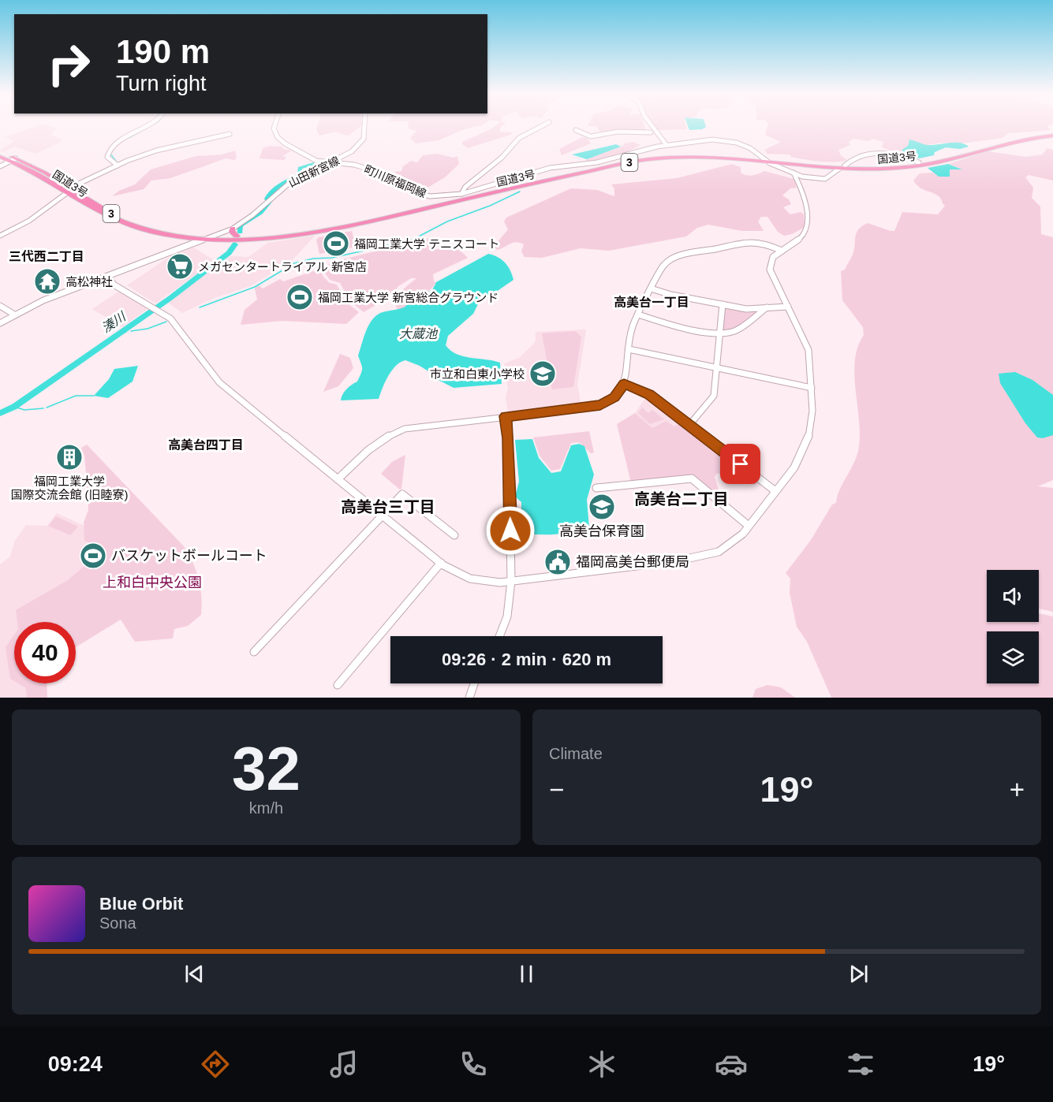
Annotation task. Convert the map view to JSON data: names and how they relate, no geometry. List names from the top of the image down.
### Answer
{
  "streets": {
    "highway": ["国道3号", "3"],
    "street": ["山田新宮線", "町川原福岡線"]
  },
  "crossings": [
    ["国道3号", "山田新宮線"],
    ["国道3号", "町川原福岡線"],
    ["山田新宮線", "町川原福岡線"]
  ],
  "districts": [
    "三代西二丁目",
    "高美台一丁目",
    "高美台四丁目",
    "高美台二丁目",
    "高美台三丁目"
  ],
  "water": ["湊川", "大蔵池"],
  "parks": ["上和白中央公園"],
  "places": {
    "sports": ["福岡工業大学 テニスコート", "福岡工業大学 新宮総合グラウンド", "バスケットボールコート"],
    "supermarket": ["メガセンタートライアル 新宮店"],
    "temple": ["高松神社"],
    "school or university": ["市立和白東小学校", "高美台保育園"],
    "building": ["福岡工業大学 国際交流会館 (旧睦寮)"],
    "public building": ["福岡高美台郵便局"]
  },
  "page": {
    "turn": ["190 m", "Turn right"],
    "limit": "40",
    "trip": "09:26 · 2 min · 620 m",
    "tile": [
      ["32", "km/h"],
      "Climate"
    ],
    "heat": ["−", "19°", "+"],
    "song": ["Blue Orbit", "Sona"],
    "tabs": ["09:24", "19°"]
  }
}
